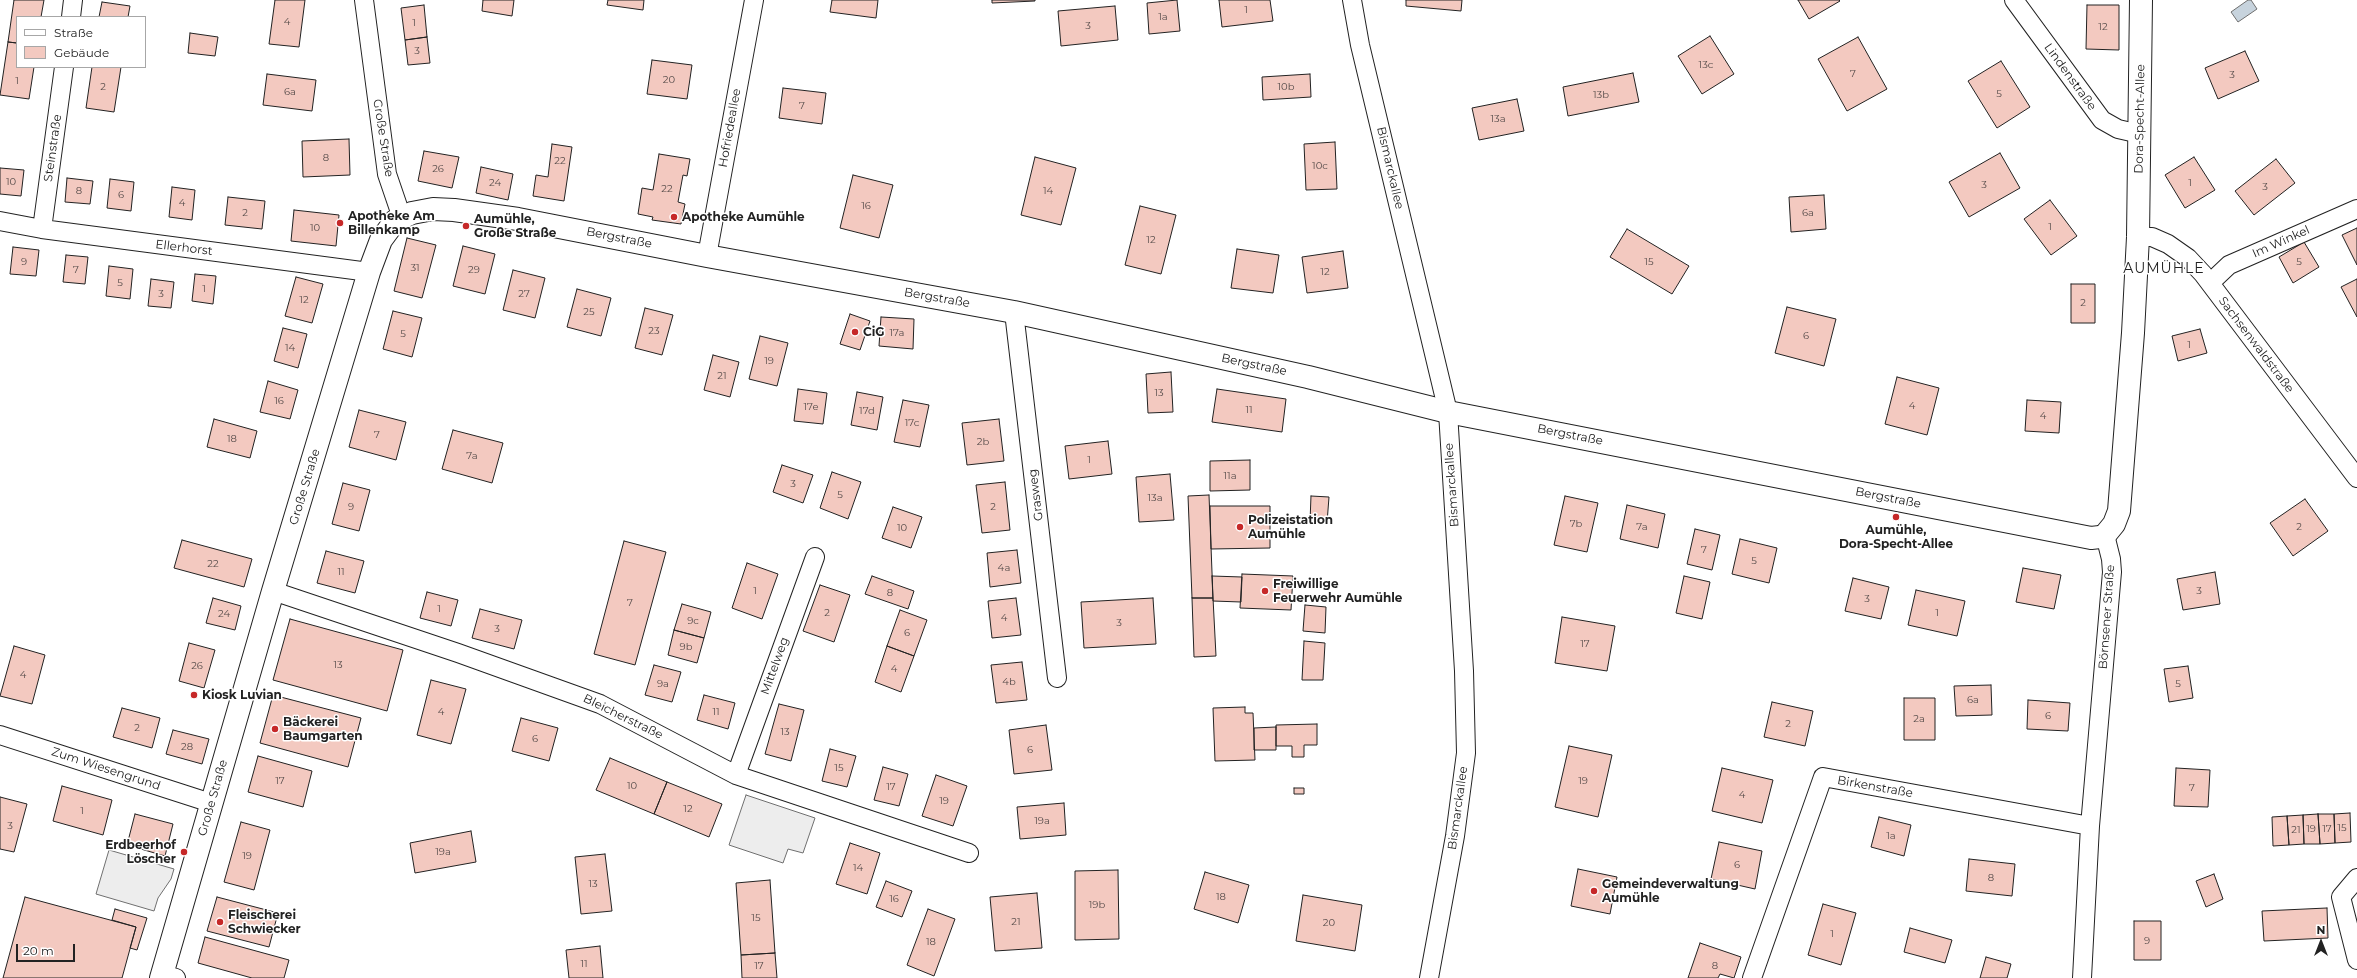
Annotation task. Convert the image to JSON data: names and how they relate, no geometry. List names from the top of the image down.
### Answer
{
  "streets": {
    "street": [
      "Lindenstraße",
      "Dora-Specht-Allee",
      "Hofriedeallee",
      "Große Straße",
      "Steinstraße",
      "Bismarckallee",
      "Bergstraße",
      "Im Winkel",
      "Ellerhorst",
      "Sachsenwaldstraße",
      "Grasweg",
      "Börnsener Straße",
      "Mittelweg",
      "Bleicherstraße",
      "Zum Wiesengrund",
      "Birkenstraße"
    ]
  },
  "crossings": [
    ["Lindenstraße", "Dora-Specht-Allee"],
    ["Dora-Specht-Allee", "Sachsenwaldstraße"],
    ["Hofriedeallee", "Bergstraße"],
    ["Große Straße", "Bergstraße"],
    ["Große Straße", "Ellerhorst"],
    ["Große Straße", "Bleicherstraße"],
    ["Große Straße", "Zum Wiesengrund"],
    ["Steinstraße", "Ellerhorst"],
    ["Bismarckallee", "Bergstraße"],
    ["Bergstraße", "Grasweg"],
    ["Bergstraße", "Börnsener Straße"],
    ["Im Winkel", "Sachsenwaldstraße"],
    ["Börnsener Straße", "Birkenstraße"],
    ["Mittelweg", "Bleicherstraße"]
  ],
  "districts": ["AUMÜHLE"],
  "places": [
    "Apotheke Aumühle",
    "Apotheke Am Billenkamp",
    "Aumühle, Große Straße",
    "CiG",
    "Aumühle, Dora-Specht-Allee",
    "Polizeistation Aumühle",
    "Freiwillige Feuerwehr Aumühle",
    "Kiosk Luvian",
    "Bäckerei Baumgarten",
    "Erdbeerhof Löscher",
    "Gemeindeverwaltung Aumühle",
    "Fleischerei Schwiecker"
  ],
  "house_numbers": [
    "1",
    "1a",
    "4",
    "1",
    "3",
    "12",
    "3",
    "13c",
    "7",
    "3",
    "20",
    "1",
    "2",
    "10b",
    "6a",
    "5",
    "13b",
    "7",
    "13a",
    "8",
    "22",
    "10c",
    "26",
    "10",
    "24",
    "1",
    "3",
    "3",
    "22",
    "8",
    "14",
    "6",
    "4",
    "16",
    "2",
    "6a",
    "1",
    "10",
    "12",
    "9",
    "15",
    "5",
    "31",
    "7",
    "29",
    "12",
    "5",
    "1",
    "3",
    "27",
    "12",
    "2",
    "25",
    "23",
    "17a",
    "5",
    "6",
    "1",
    "14",
    "19",
    "21",
    "13",
    "16",
    "4",
    "17e",
    "11",
    "17d",
    "4",
    "17c",
    "7",
    "18",
    "2b",
    "7a",
    "1",
    "11a",
    "3",
    "5",
    "13a",
    "9",
    "2",
    "7b",
    "7a",
    "2",
    "10",
    "7",
    "5",
    "22",
    "4a",
    "11",
    "1",
    "3",
    "8",
    "3",
    "7",
    "1",
    "2",
    "1",
    "24",
    "4",
    "9c",
    "3",
    "3",
    "6",
    "17",
    "9b",
    "13",
    "26",
    "4",
    "4",
    "4b",
    "9a",
    "5",
    "6a",
    "4",
    "11",
    "6",
    "2a",
    "2",
    "2",
    "13",
    "6",
    "28",
    "6",
    "15",
    "17",
    "19",
    "10",
    "17",
    "7",
    "4",
    "19",
    "12",
    "1",
    "19a",
    "3",
    "15",
    "19",
    "17",
    "21",
    "1a",
    "19a",
    "19",
    "6",
    "14",
    "8",
    "13",
    "18",
    "16",
    "19b",
    "15",
    "21",
    "20",
    "1",
    "9",
    "18",
    "11",
    "17",
    "8"
  ],
  "legend": ["Straße", "Gebäude"],
  "scale_bar": "20 m",
  "north": "top"
}
